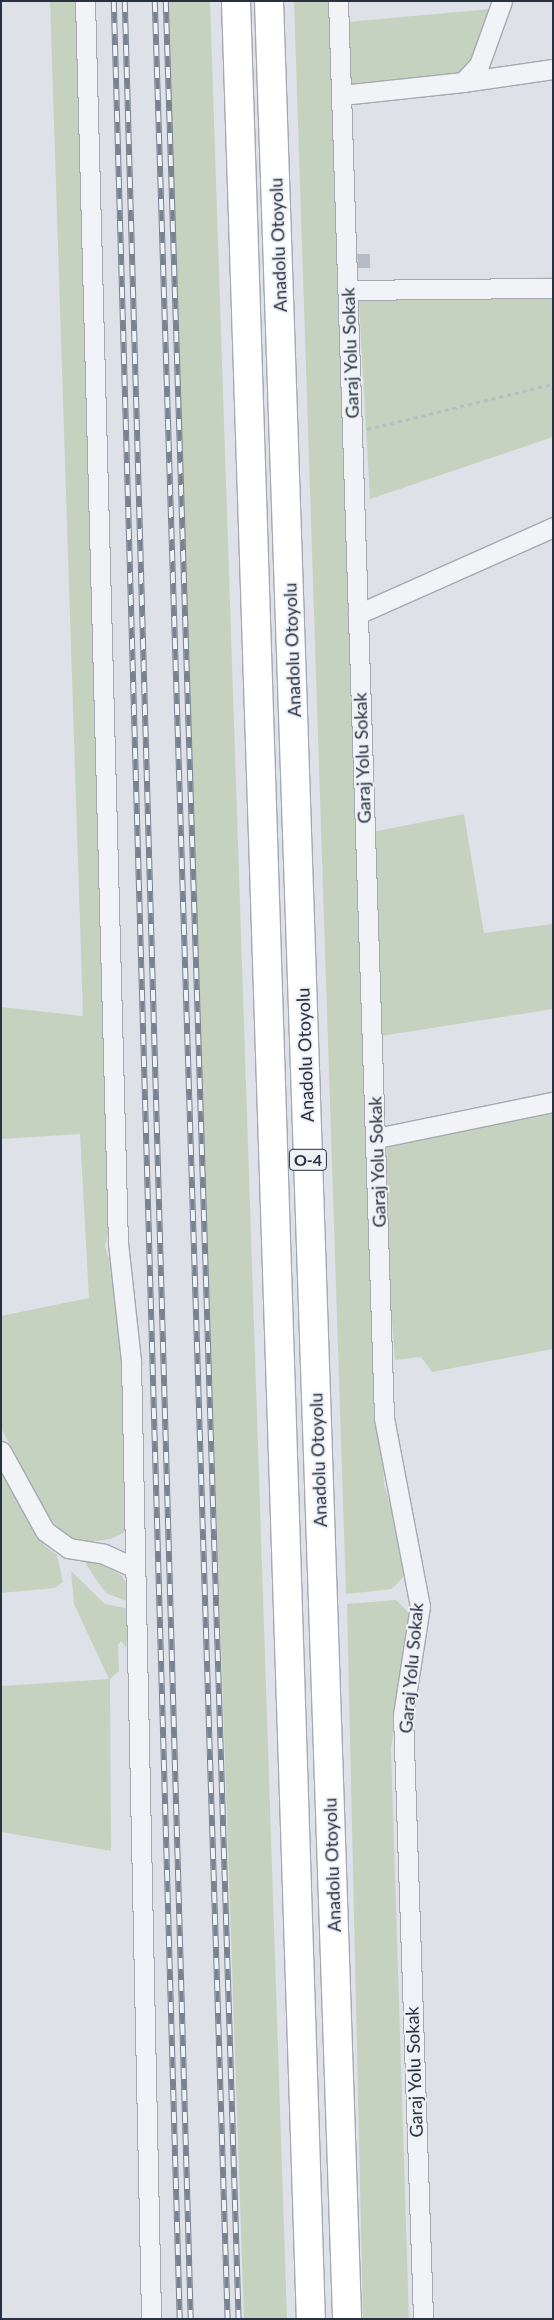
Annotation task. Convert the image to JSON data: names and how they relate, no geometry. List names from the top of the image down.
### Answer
{
  "streets": {
    "highway": ["Anadolu Otoyolu", "O-4"],
    "street": ["Garaj Yolu Sokak"]
  }
}
